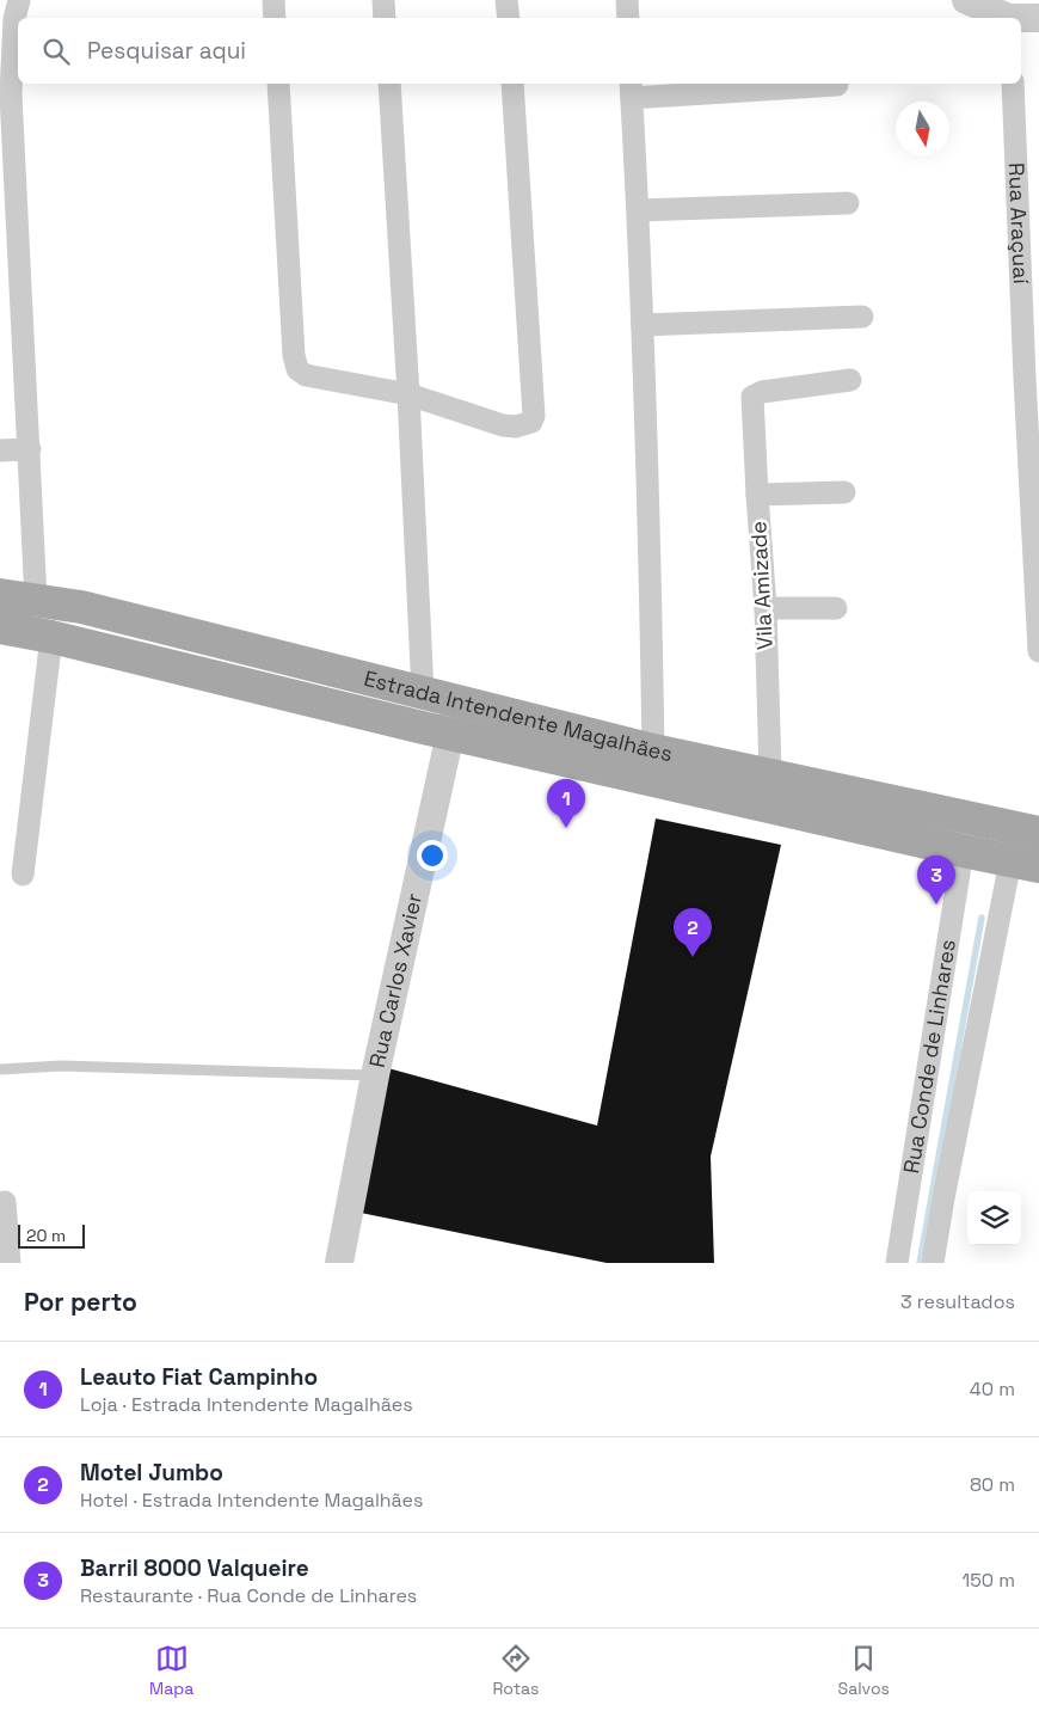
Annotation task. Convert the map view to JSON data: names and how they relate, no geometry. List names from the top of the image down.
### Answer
{
  "streets": {
    "main road": ["Estrada Intendente Magalhães"],
    "street": [
      "Rua Araçuaí",
      "Vila Amizade",
      "Rua Carlos Xavier",
      "Rua Conde de Linhares"
    ]
  },
  "crossings": [
    ["Vila Amizade", "Estrada Intendente Magalhães"],
    ["Estrada Intendente Magalhães", "Rua Carlos Xavier"],
    ["Estrada Intendente Magalhães", "Rua Conde de Linhares"]
  ],
  "scale_bar": "20 m",
  "north": "bottom",
  "page": {
    "search": "Pesquisar aqui",
    "pins": ["1", "3", "2"],
    "scale": "20 m",
    "heading": ["Por perto", "3 resultados"],
    "list": [
      {
        "mark": "1",
        "name": "Leauto Fiat Campinho",
        "note": "Loja · Estrada Intendente Magalhães",
        "value": "40 m"
      },
      {
        "mark": "2",
        "name": "Motel Jumbo",
        "note": "Hotel · Estrada Intendente Magalhães",
        "value": "80 m"
      },
      {
        "mark": "3",
        "name": "Barril 8000 Valqueire",
        "note": "Restaurante · Rua Conde de Linhares",
        "value": "150 m"
      }
    ],
    "nav": ["Mapa", "Rotas", "Salvos"]
  }
}
